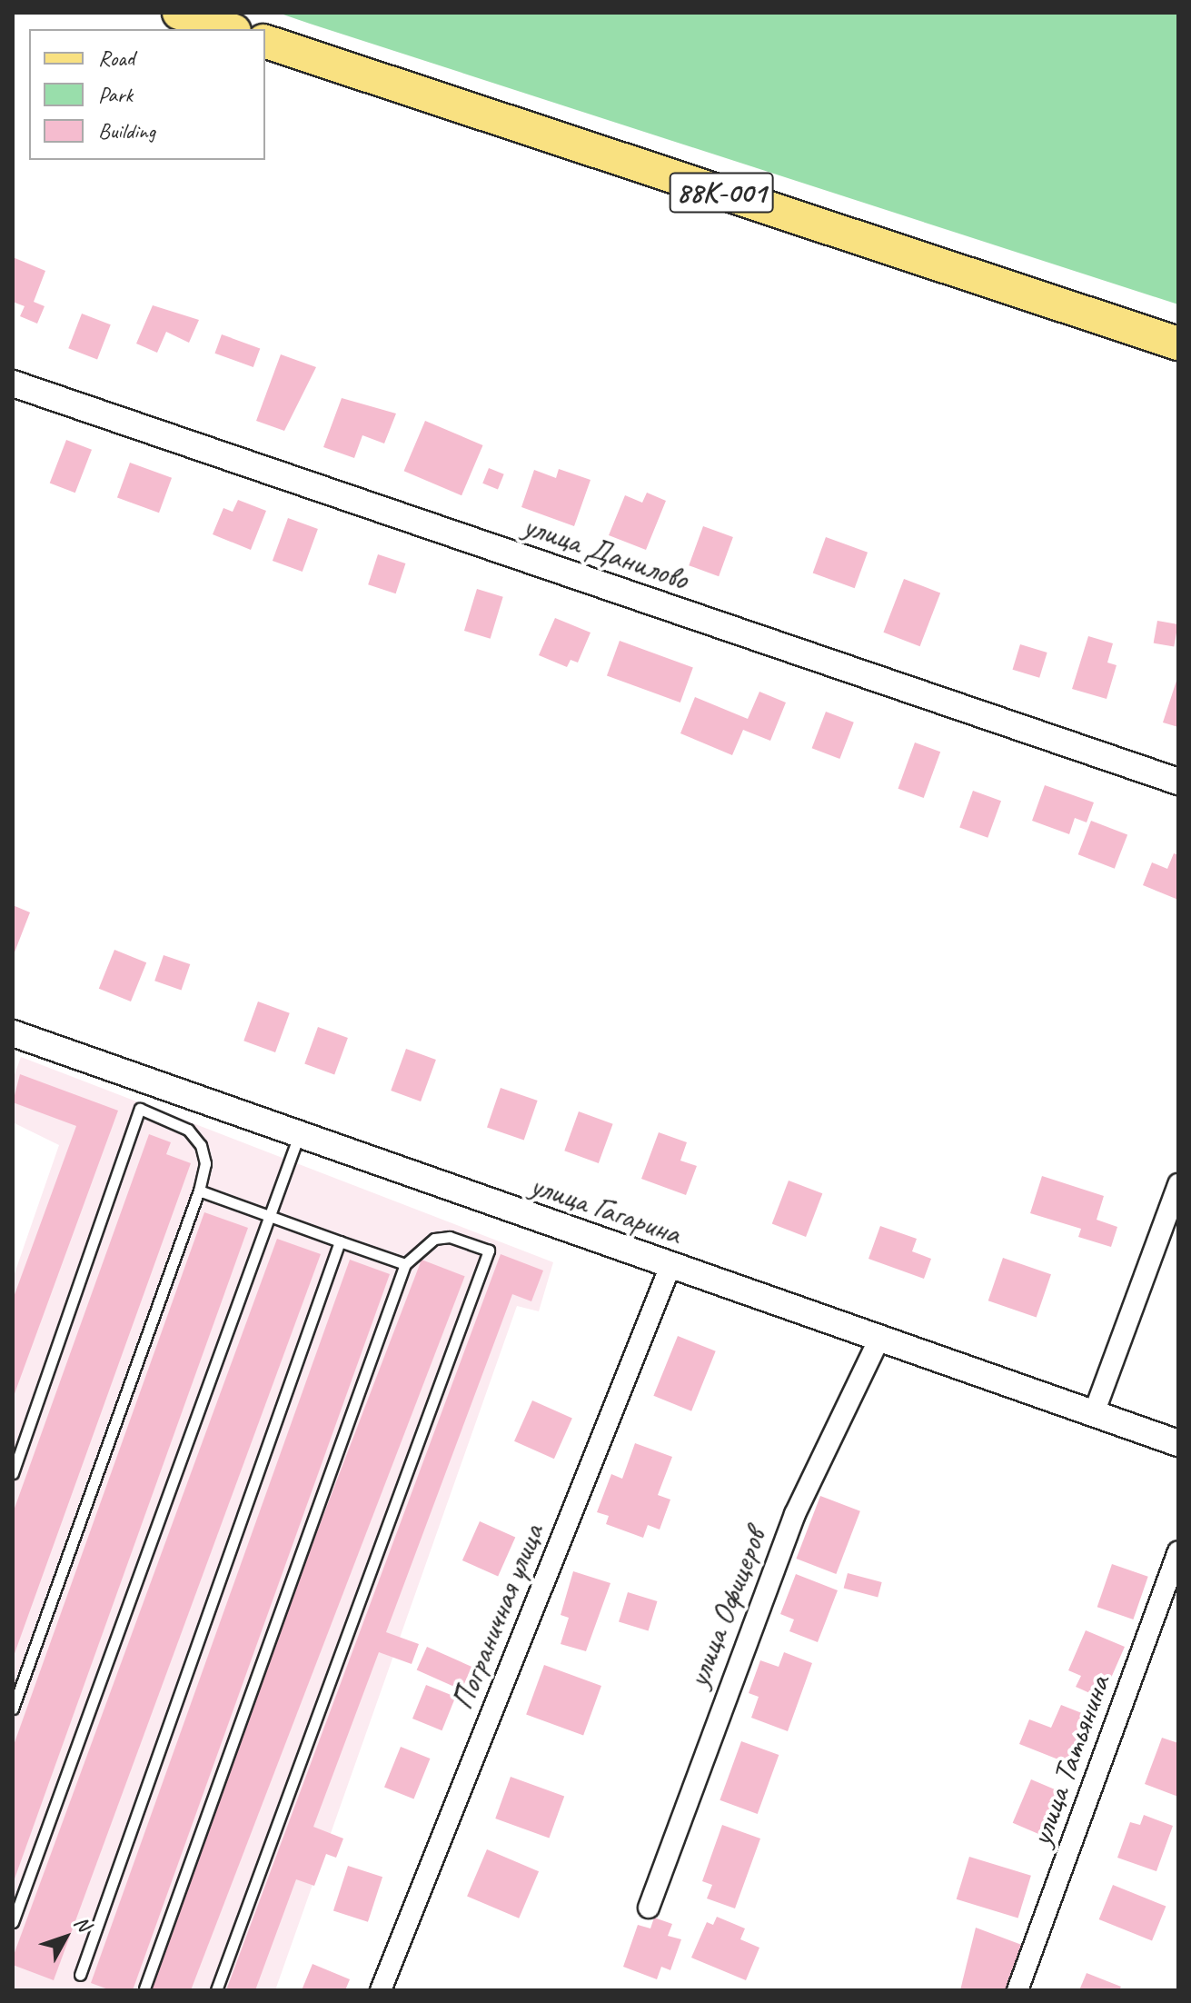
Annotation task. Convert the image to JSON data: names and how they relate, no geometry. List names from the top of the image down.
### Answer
{
  "streets": {
    "main road": ["88К-001"],
    "street": [
      "улица Данилово",
      "улица Гагарина",
      "улица Офицеров",
      "Пограничная улица",
      "улица Татьянина"
    ]
  },
  "crossings": [
    ["улица Гагарина", "улица Офицеров"],
    ["улица Гагарина", "Пограничная улица"]
  ],
  "legend": ["Road", "Park", "Building"],
  "north": "top right"
}
